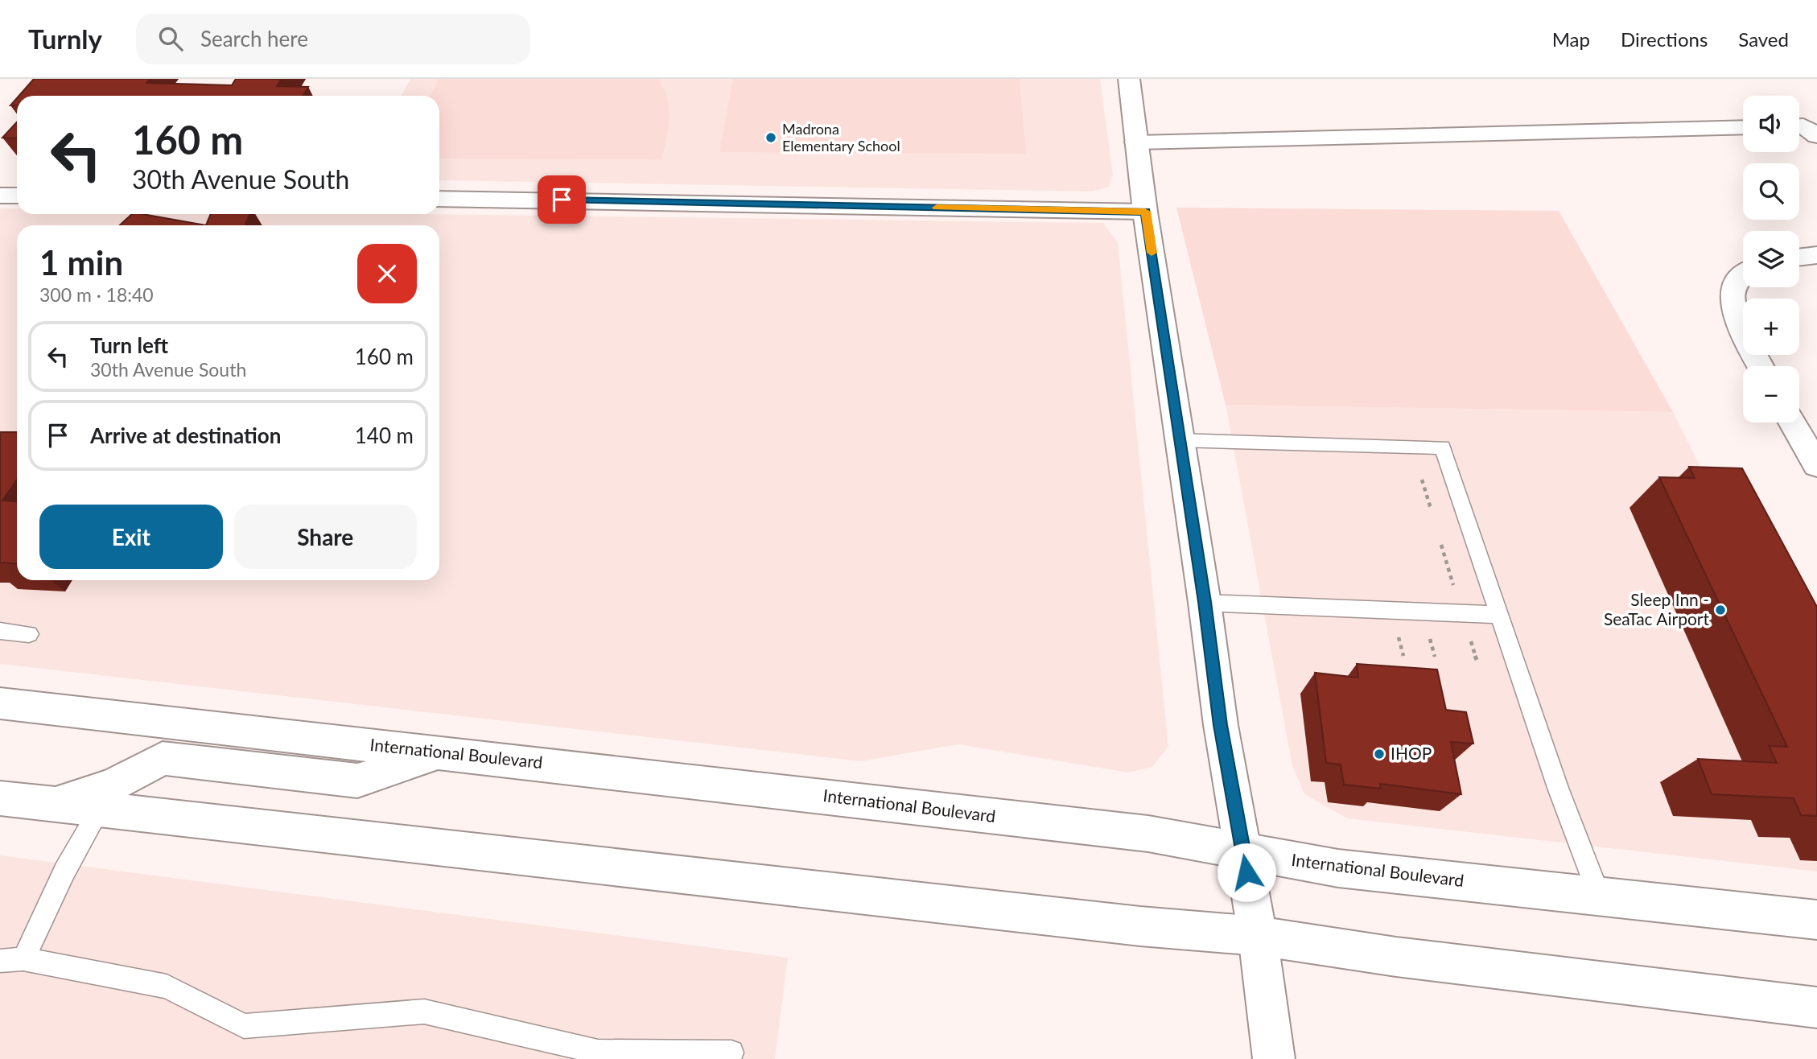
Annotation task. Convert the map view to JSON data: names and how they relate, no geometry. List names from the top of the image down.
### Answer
{
  "streets": {
    "street": ["International Boulevard"]
  },
  "places": ["Madrona Elementary School", "Sleep Inn - SeaTac Airport", "IHOP"],
  "page": {
    "header": "Turnly",
    "search": "Search here",
    "nav": ["Map", "Directions", "Saved"],
    "map_buttons": ["+", "−"],
    "turn": ["160 m", "30th Avenue South"],
    "heading": ["1 min", "300 m · 18:40"],
    "list": [
      {
        "name": "Turn left",
        "note": "30th Avenue South",
        "value": "160 m"
      },
      {
        "name": "Arrive at destination",
        "value": "140 m"
      }
    ],
    "buttons": ["Exit", "Share"]
  }
}
